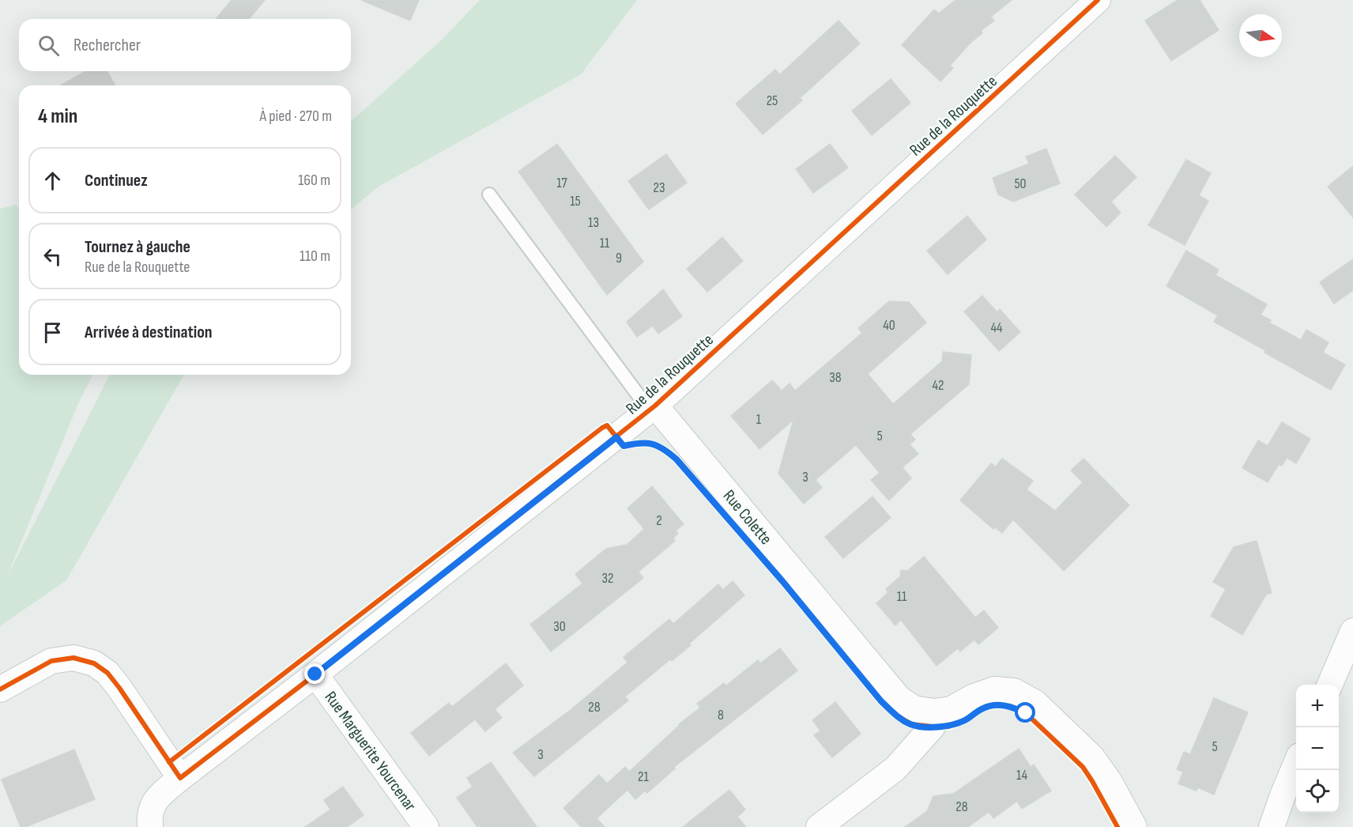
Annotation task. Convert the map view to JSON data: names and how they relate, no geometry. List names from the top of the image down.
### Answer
{
  "streets": {
    "street": ["Rue de la Rouquette", "Rue Colette", "Rue Marguerite Yourcenar"]
  },
  "crossings": [
    ["Rue de la Rouquette", "Rue Colette"],
    ["Rue de la Rouquette", "Rue Marguerite Yourcenar"]
  ],
  "house_numbers": [
    "25",
    "17",
    "50",
    "23",
    "15",
    "13",
    "11",
    "9",
    "40",
    "44",
    "38",
    "42",
    "1",
    "5",
    "3",
    "2",
    "32",
    "11",
    "30",
    "28",
    "8",
    "5",
    "3",
    "14",
    "21",
    "28"
  ],
  "north": "right",
  "page": {
    "search": "Rechercher",
    "heading": ["4 min", "À pied · 270 m"],
    "list": [
      ["Continuez", "160 m"],
      ["Tournez à gauche", "Rue de la Rouquette", "110 m"],
      "Arrivée à destination"
    ],
    "map_buttons": ["+", "−"]
  }
}
